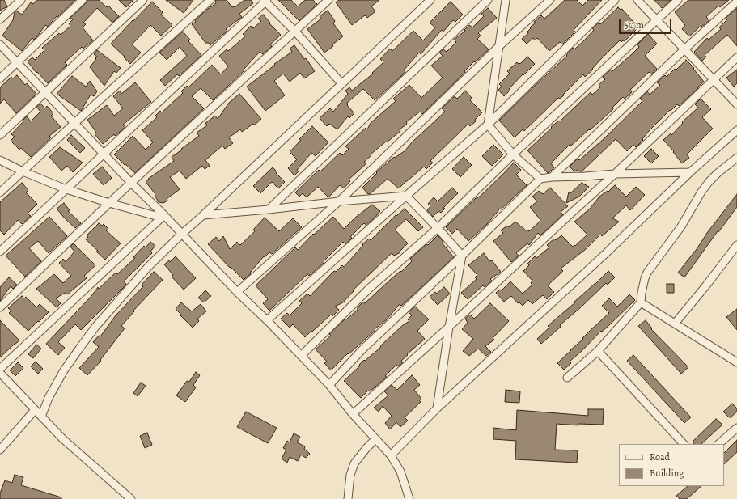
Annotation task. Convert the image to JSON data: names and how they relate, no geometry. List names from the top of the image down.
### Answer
{
  "legend": ["Road", "Building"],
  "scale_bar": "50 m"
}
